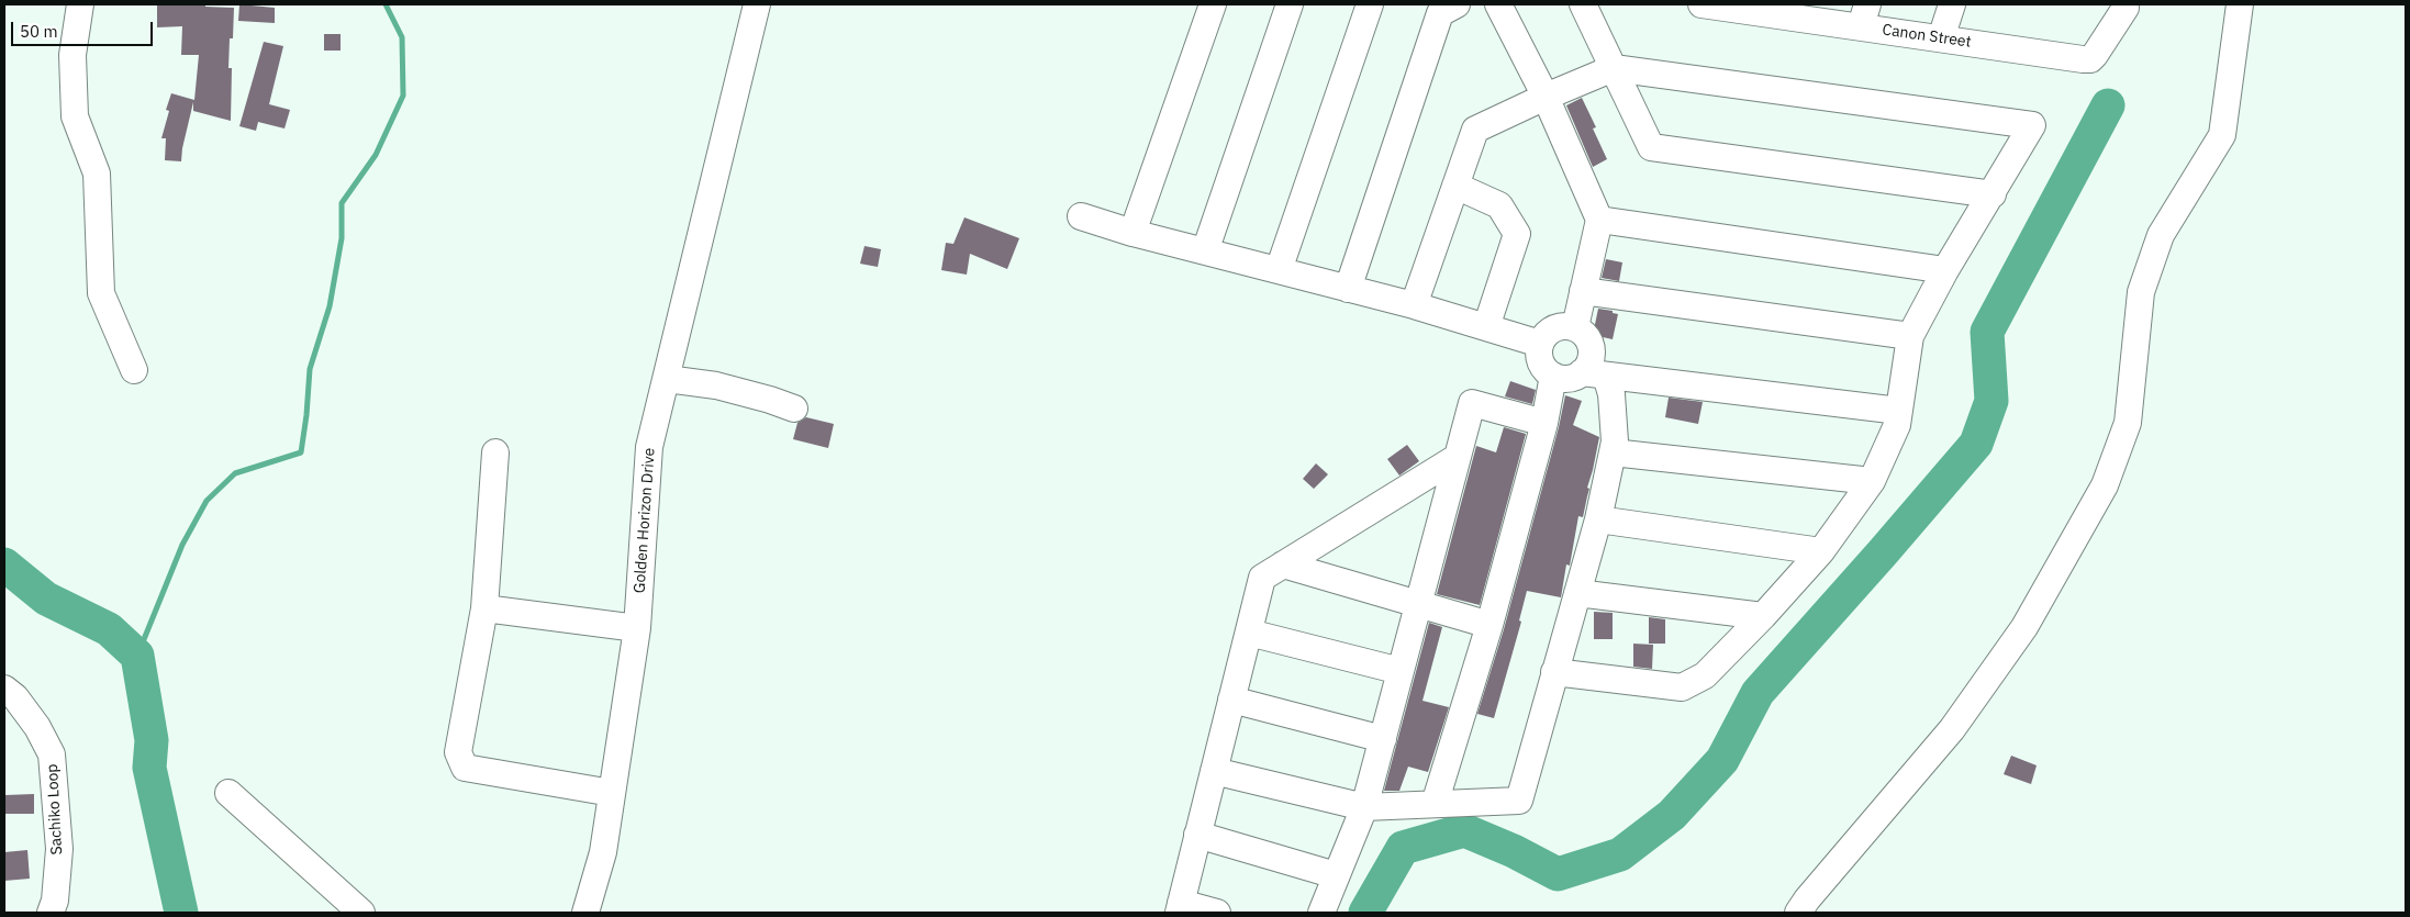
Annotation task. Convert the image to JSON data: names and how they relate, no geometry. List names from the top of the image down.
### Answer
{
  "streets": {
    "street": ["Canon Street", "Golden Horizon Drive", "Sachiko Loop"]
  },
  "scale_bar": "50 m"
}
